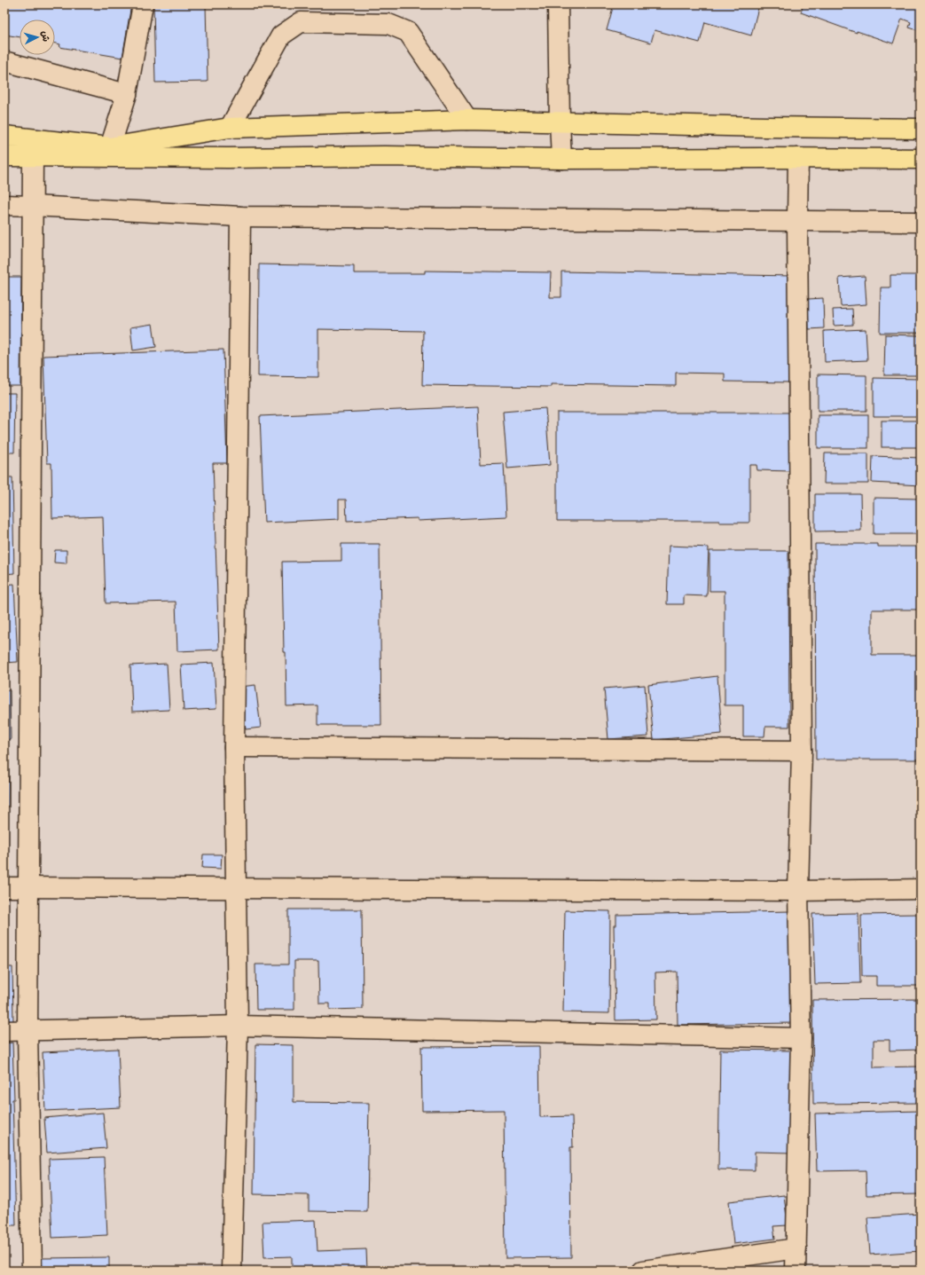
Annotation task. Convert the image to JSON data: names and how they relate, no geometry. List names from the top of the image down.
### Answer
{
  "north": "right"
}
